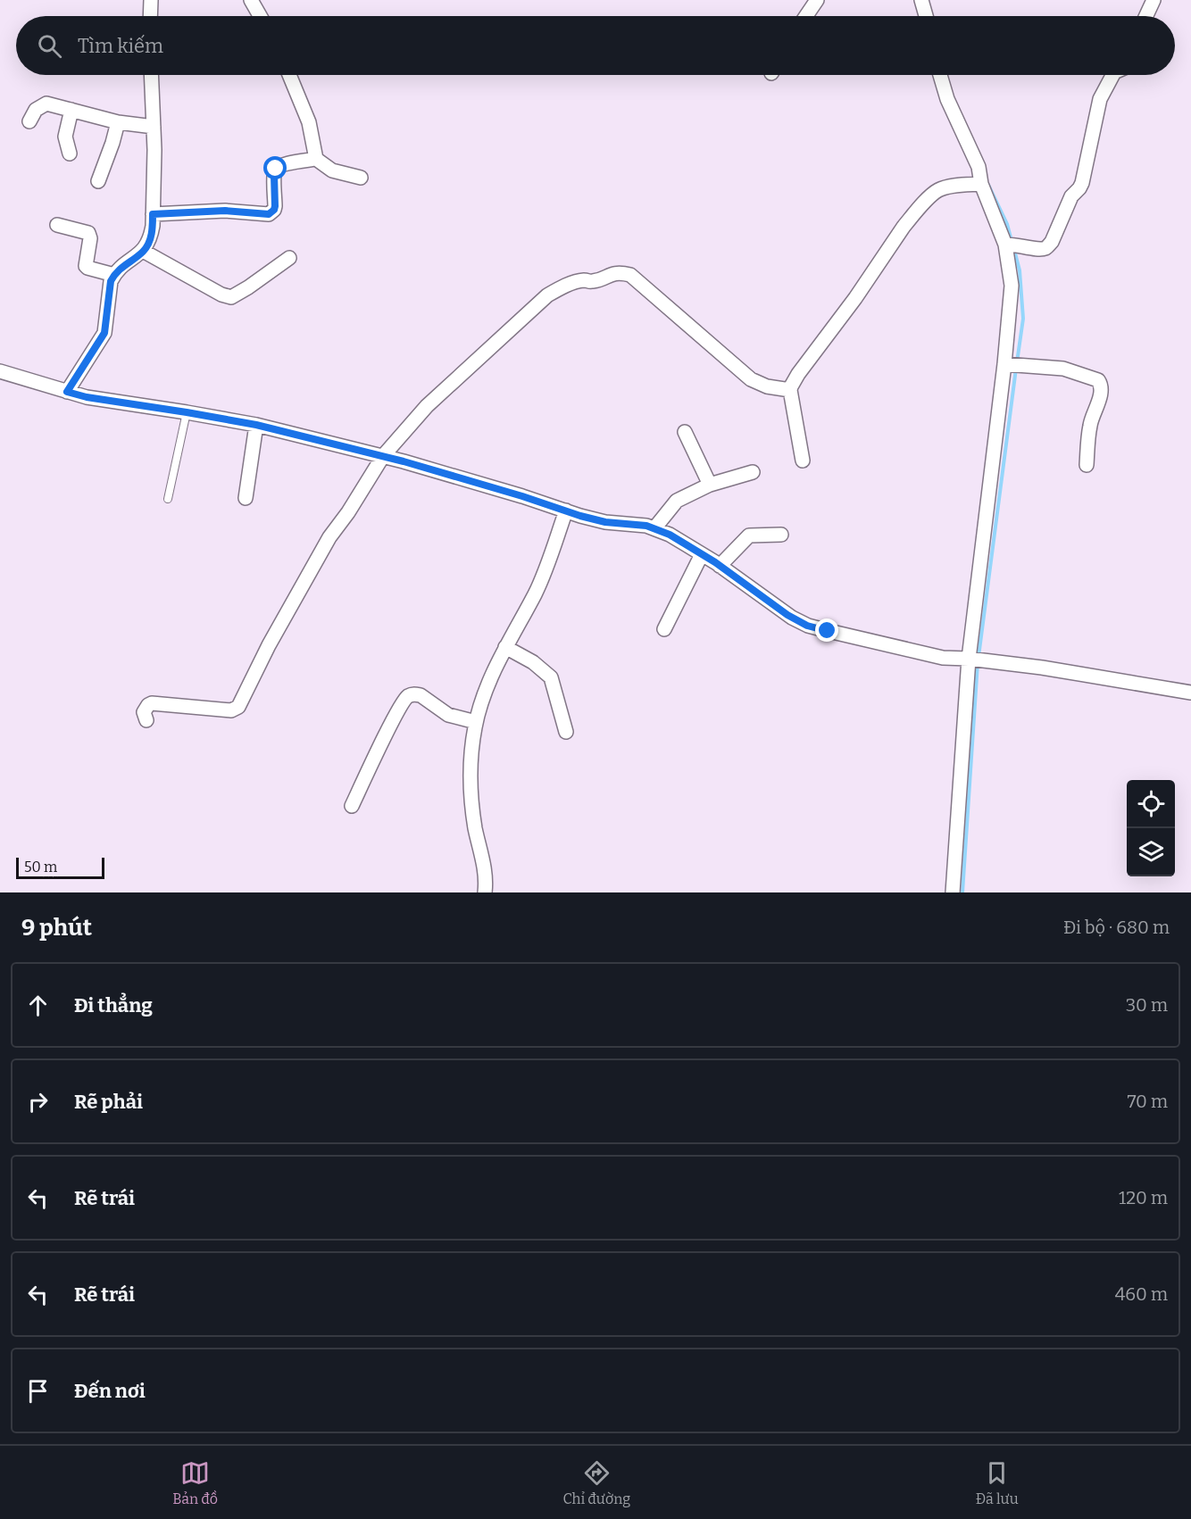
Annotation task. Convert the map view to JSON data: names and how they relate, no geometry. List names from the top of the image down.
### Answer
{
  "scale_bar": "50 m",
  "page": {
    "search": "Tìm kiếm",
    "scale": "50 m",
    "heading": ["9 phút", "Đi bộ · 680 m"],
    "list": [
      ["Đi thẳng", "30 m"],
      ["Rẽ phải", "70 m"],
      ["Rẽ trái", "120 m"],
      ["Rẽ trái", "460 m"],
      "Đến nơi"
    ],
    "nav": ["Bản đồ", "Chỉ đường", "Đã lưu"]
  }
}
